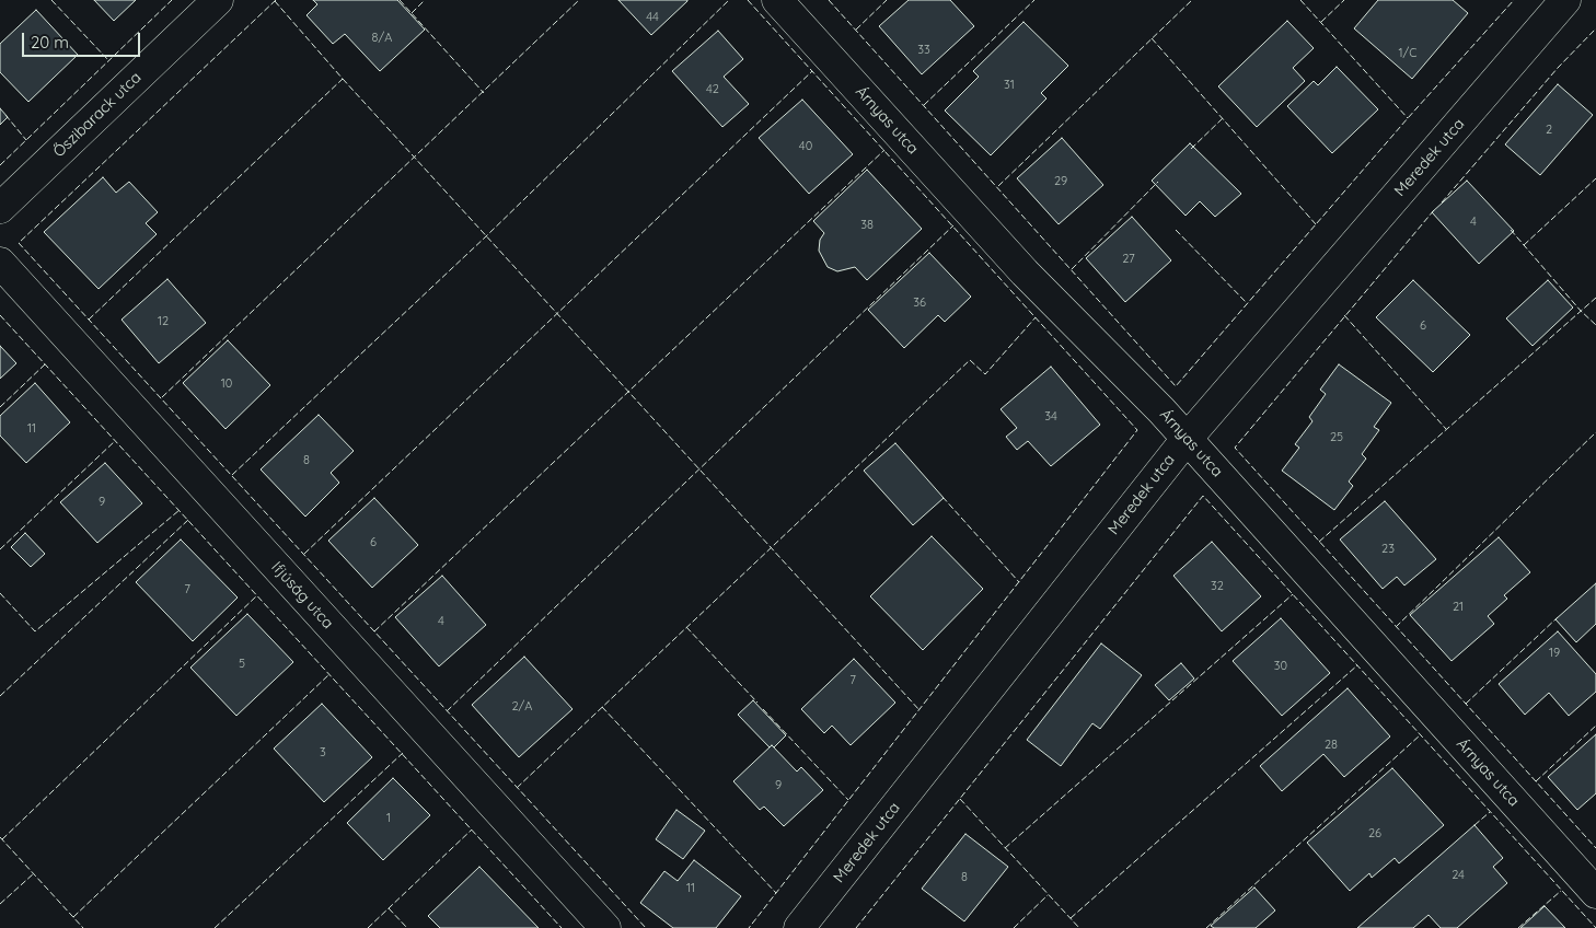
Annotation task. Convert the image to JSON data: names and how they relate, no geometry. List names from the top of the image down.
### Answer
{
  "streets": {
    "street": [
      "Őszibarack utca",
      "Árnyas utca",
      "Meredek utca",
      "Ifjúság utca"
    ]
  },
  "crossings": [
    ["Árnyas utca", "Meredek utca"]
  ],
  "house_numbers": [
    "44",
    "8/A",
    "33",
    "1/C",
    "31",
    "42",
    "2",
    "40",
    "29",
    "4",
    "38",
    "27",
    "36",
    "12",
    "6",
    "10",
    "34",
    "11",
    "25",
    "8",
    "9",
    "6",
    "23",
    "32",
    "7",
    "21",
    "4",
    "19",
    "5",
    "30",
    "7",
    "2/A",
    "28",
    "3",
    "9",
    "1",
    "26",
    "24",
    "8",
    "11"
  ],
  "scale_bar": "20 m"
}
